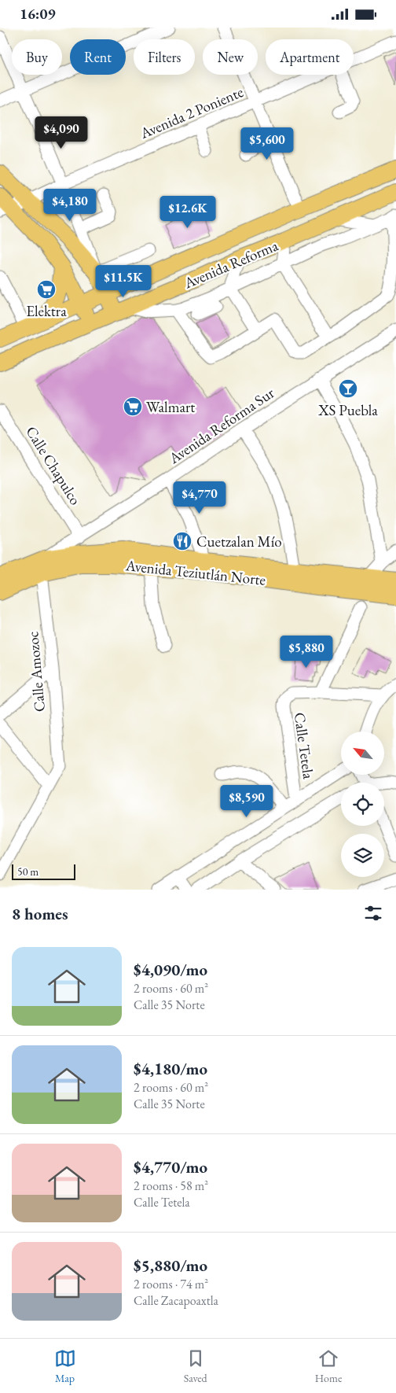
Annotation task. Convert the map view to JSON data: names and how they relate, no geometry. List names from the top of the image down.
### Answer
{
  "streets": {
    "main road": ["Avenida Reforma", "Avenida Teziutlán Norte"],
    "street": [
      "Avenida 2 Poniente",
      "Avenida Reforma Sur",
      "Calle Chapulco",
      "Calle Amozoc",
      "Calle Tetela"
    ]
  },
  "crossings": [
    ["Avenida Reforma Sur", "Calle Chapulco"],
    ["Avenida Reforma Sur", "Avenida Teziutlán Norte"],
    ["Avenida Teziutlán Norte", "Calle Amozoc"]
  ],
  "places": {
    "supermarket": ["Elektra", "Walmart"],
    "bar": ["XS Puebla"],
    "restaurant": ["Cuetzalan Mío"]
  },
  "scale_bar": "50 m",
  "north": "top left",
  "page": {
    "status": "16:09",
    "chip": [
      "Buy",
      "Rent",
      "Filters",
      "New",
      "Apartment"
    ],
    "price": [
      "$4,090",
      "$5,600",
      "$4,180",
      "$12.6K",
      "$11.5K",
      "$4,770",
      "$5,880",
      "$8,590"
    ],
    "scale": "50 m",
    "heading": "8 homes",
    "list": [
      {
        "name": "$4,090/mo",
        "note": "2 rooms · 60 m² · Calle 35 Norte"
      },
      {
        "name": "$4,180/mo",
        "note": "2 rooms · 60 m² · Calle 35 Norte"
      },
      {
        "name": "$4,770/mo",
        "note": "2 rooms · 58 m² · Calle Tetela"
      },
      {
        "name": "$5,880/mo",
        "note": "2 rooms · 74 m² · Calle Zacapoaxtla"
      }
    ],
    "tabs": ["Map", "Saved", "Home"]
  }
}
